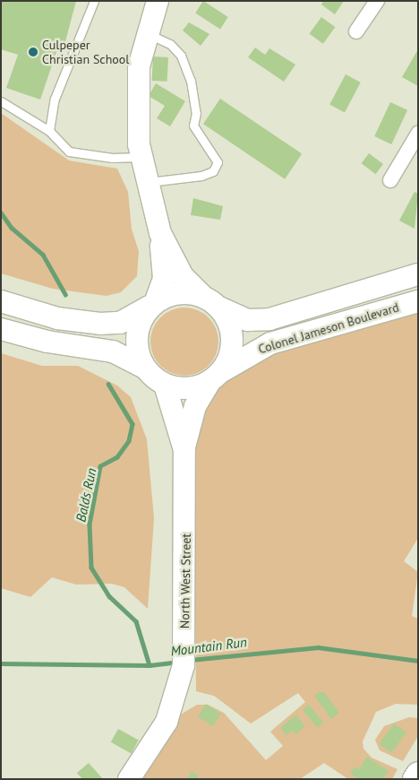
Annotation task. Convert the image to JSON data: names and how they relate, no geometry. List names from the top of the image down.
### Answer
{
  "streets": {
    "main road": ["Colonel Jameson Boulevard", "North West Street"]
  },
  "crossings": [
    ["Colonel Jameson Boulevard", "North West Street"]
  ],
  "water": ["Balds Run", "Mountain Run"],
  "places": ["Culpeper Christian School"]
}
